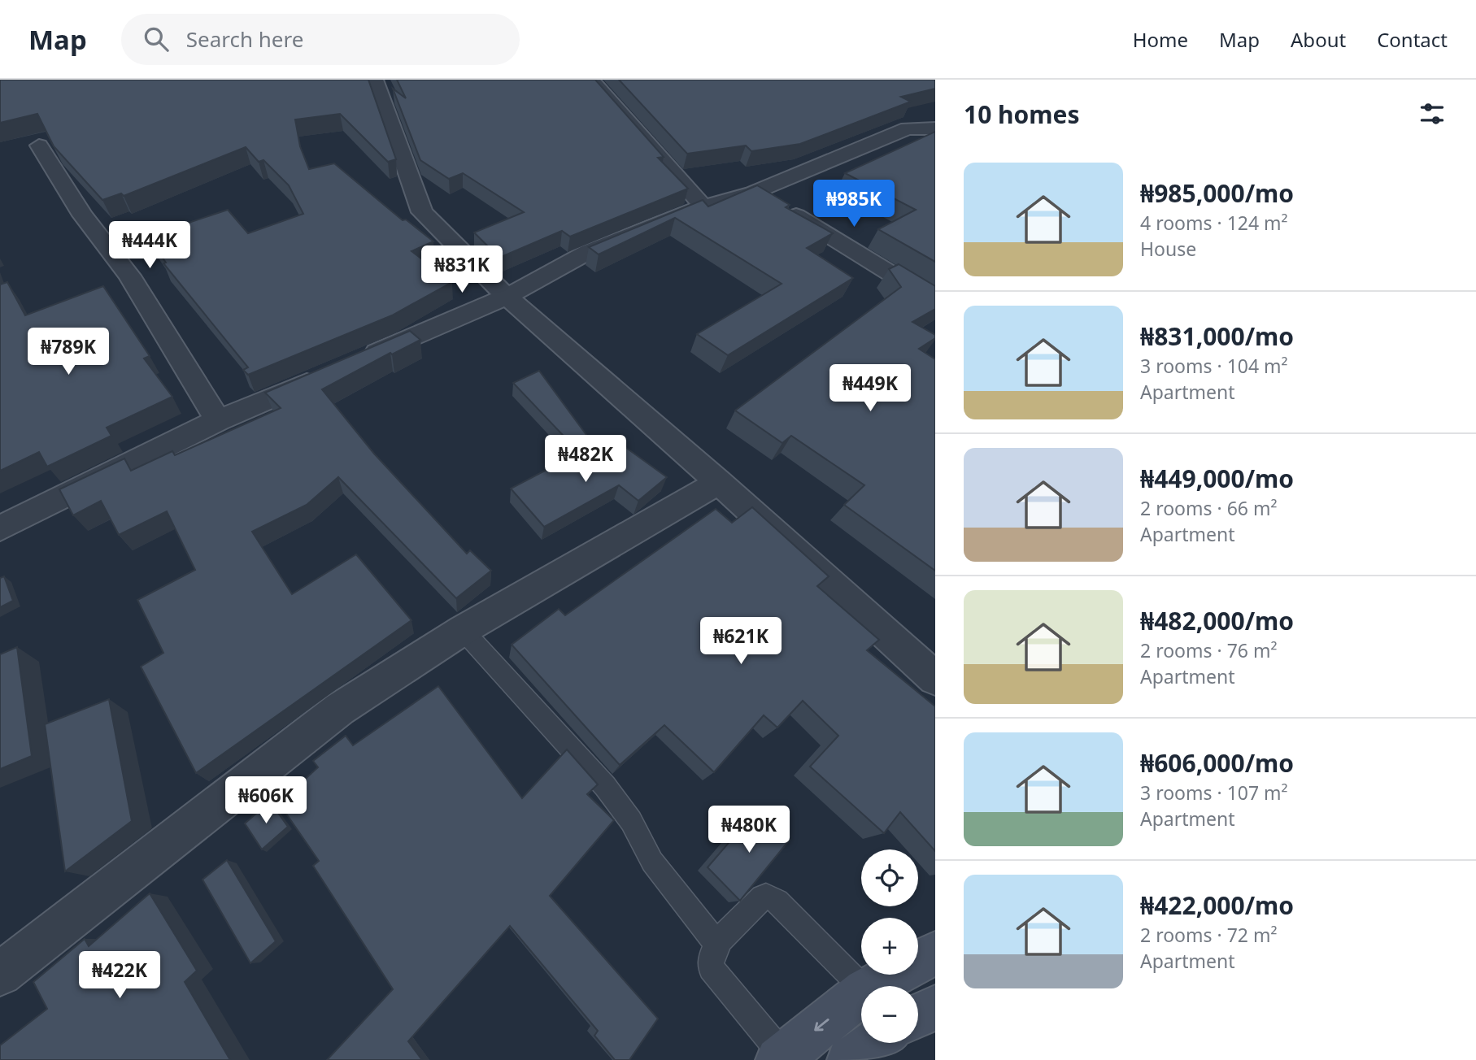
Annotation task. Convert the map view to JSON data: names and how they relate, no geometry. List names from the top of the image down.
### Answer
{
  "page": {
    "header": "Map",
    "search": "Search here",
    "nav": [
      "Home",
      "Map",
      "About",
      "Contact"
    ],
    "heading": "10 homes",
    "list": [
      {
        "name": "₦985,000/mo",
        "note": "4 rooms · 124 m² · House"
      },
      {
        "name": "₦831,000/mo",
        "note": "3 rooms · 104 m² · Apartment"
      },
      {
        "name": "₦449,000/mo",
        "note": "2 rooms · 66 m² · Apartment"
      },
      {
        "name": "₦482,000/mo",
        "note": "2 rooms · 76 m² · Apartment"
      },
      {
        "name": "₦606,000/mo",
        "note": "3 rooms · 107 m² · Apartment"
      },
      {
        "name": "₦422,000/mo",
        "note": "2 rooms · 72 m² · Apartment"
      }
    ],
    "price": [
      "₦985K",
      "₦444K",
      "₦831K",
      "₦789K",
      "₦449K",
      "₦482K",
      "₦621K",
      "₦606K",
      "₦480K",
      "₦422K"
    ],
    "map_buttons": ["+", "−"]
  }
}
